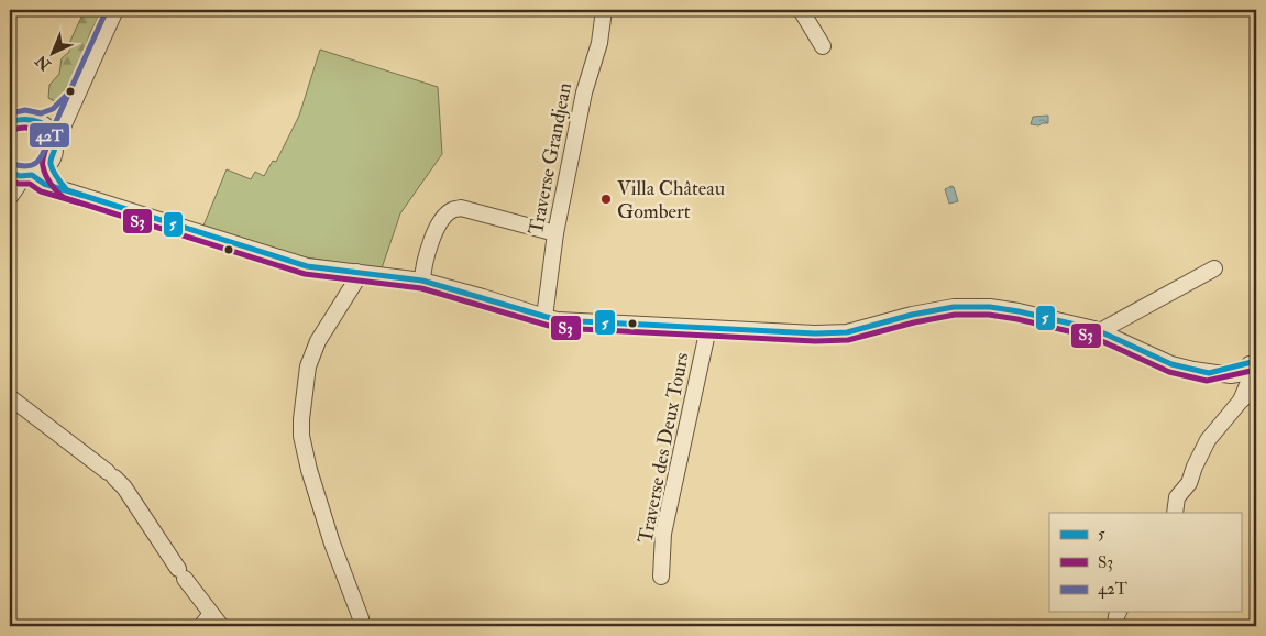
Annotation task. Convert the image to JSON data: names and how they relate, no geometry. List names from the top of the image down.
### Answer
{
  "streets": {
    "street": ["Traverse Grandjean", "Traverse des Deux Tours"]
  },
  "places": ["Villa Château Gombert"],
  "lines": ["transit line 42T", "transit line 5", "transit line S3"],
  "legend": ["5", "S3", "42T"],
  "north": "bottom left"
}
